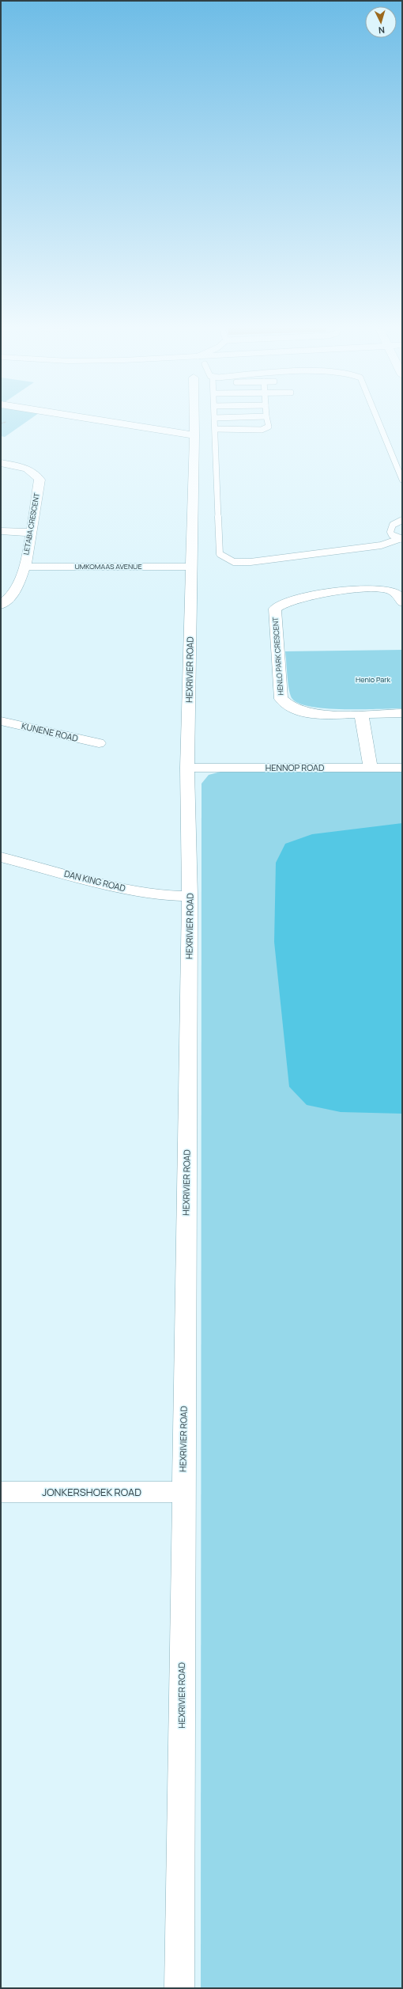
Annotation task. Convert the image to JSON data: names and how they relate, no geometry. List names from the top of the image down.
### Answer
{
  "streets": {
    "street": [
      "LETABA CRESCENT",
      "UMKOMAAS AVENUE",
      "HENLO PARK CRESCENT",
      "HEXRIVIER ROAD",
      "KUNENE ROAD",
      "HENNOP ROAD",
      "DAN KING ROAD",
      "JONKERSHOEK ROAD"
    ]
  },
  "crossings": [
    ["LETABA CRESCENT", "UMKOMAAS AVENUE"],
    ["UMKOMAAS AVENUE", "HEXRIVIER ROAD"],
    ["HEXRIVIER ROAD", "HENNOP ROAD"],
    ["HEXRIVIER ROAD", "DAN KING ROAD"],
    ["HEXRIVIER ROAD", "JONKERSHOEK ROAD"]
  ],
  "parks": ["Henlo Park"],
  "north": "bottom"
}
